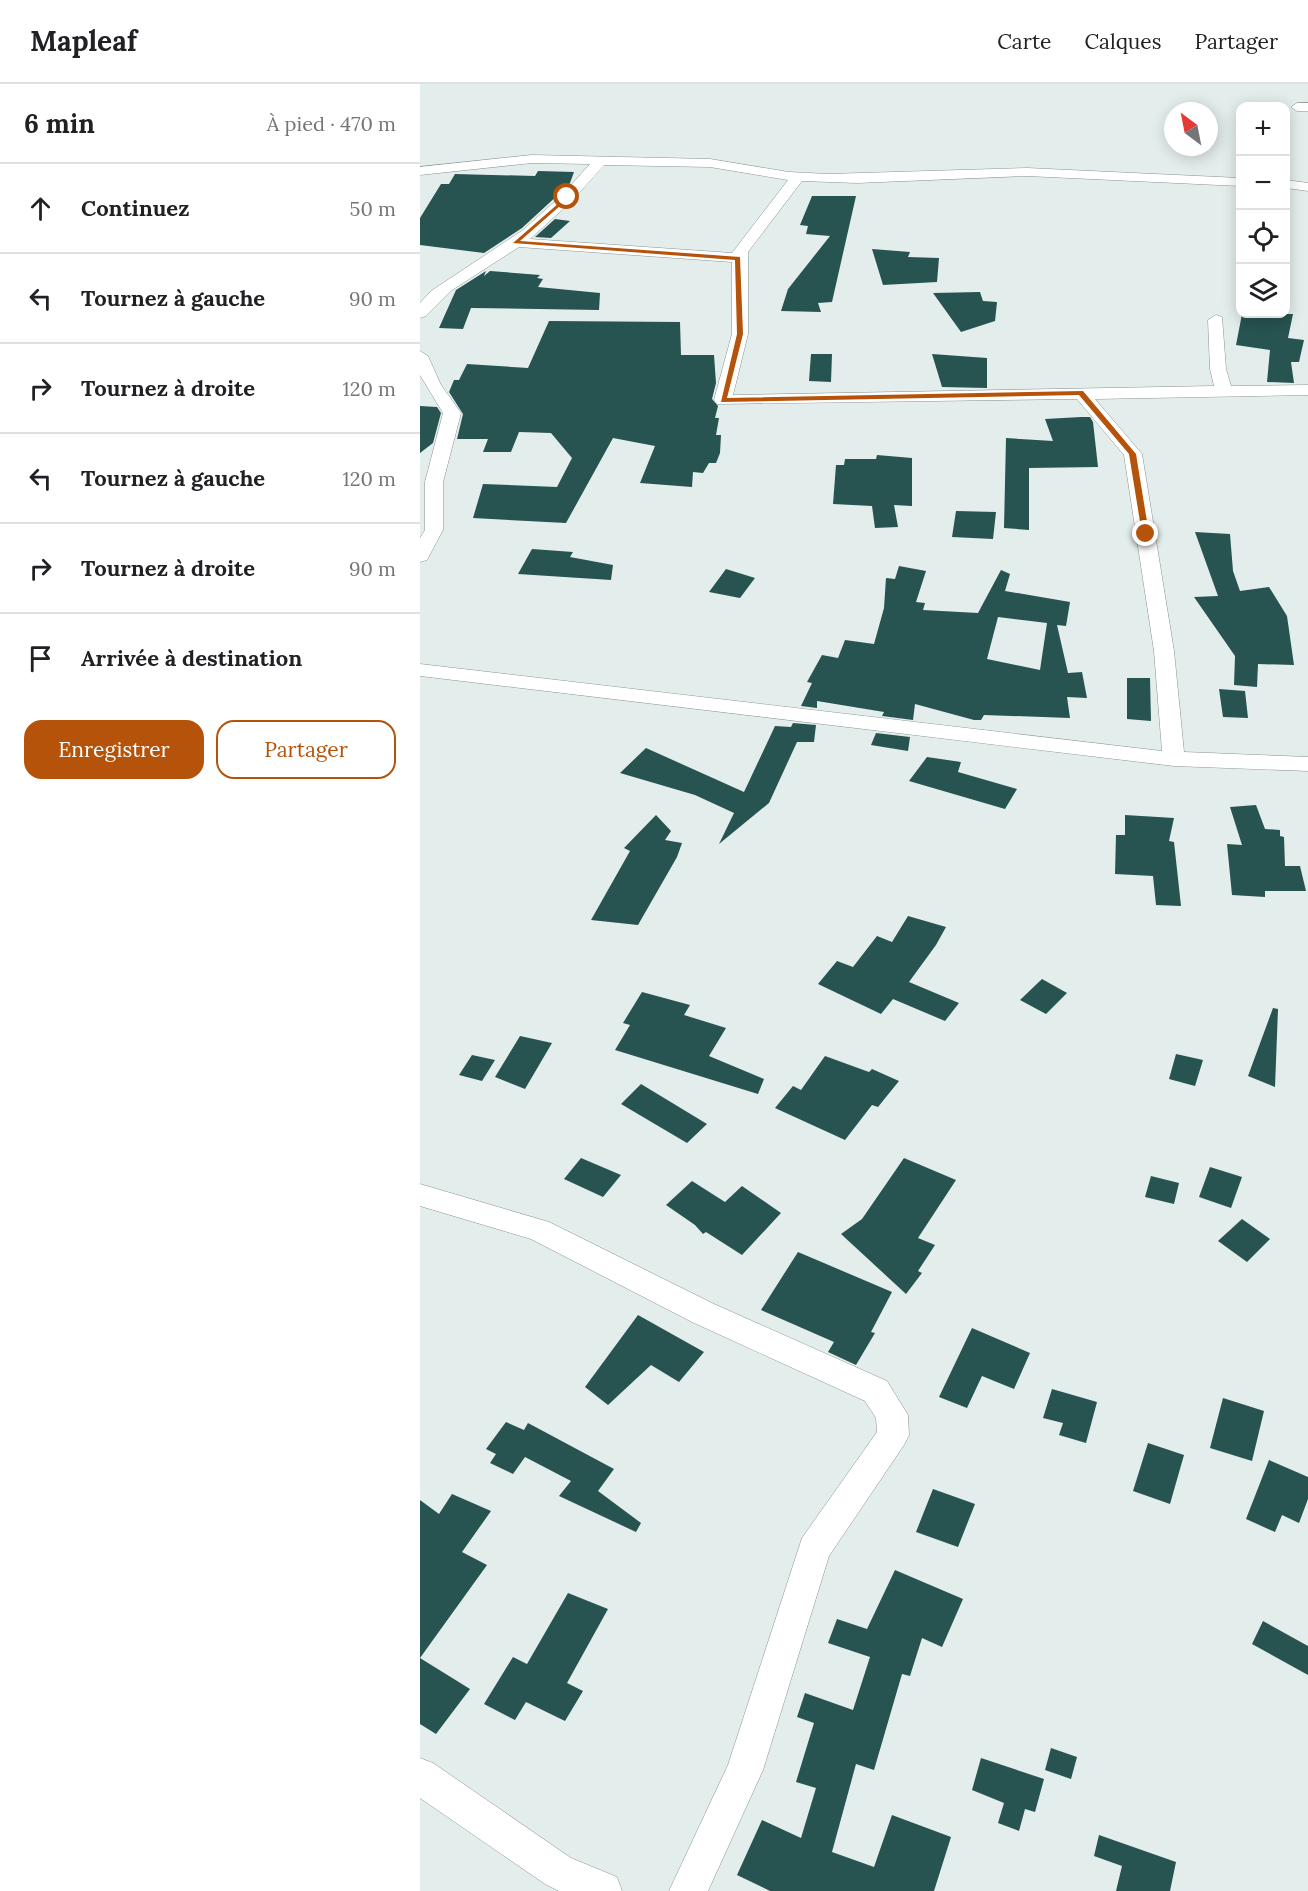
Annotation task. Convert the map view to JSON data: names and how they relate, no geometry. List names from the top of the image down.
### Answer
{
  "north": "top left",
  "page": {
    "header": "Mapleaf",
    "nav": ["Carte", "Calques", "Partager"],
    "heading": ["6 min", "À pied · 470 m"],
    "map_buttons": ["+", "−"],
    "list": [
      ["Continuez", "50 m"],
      ["Tournez à gauche", "90 m"],
      ["Tournez à droite", "120 m"],
      ["Tournez à gauche", "120 m"],
      ["Tournez à droite", "90 m"],
      "Arrivée à destination"
    ],
    "buttons": ["Enregistrer", "Partager"]
  }
}
